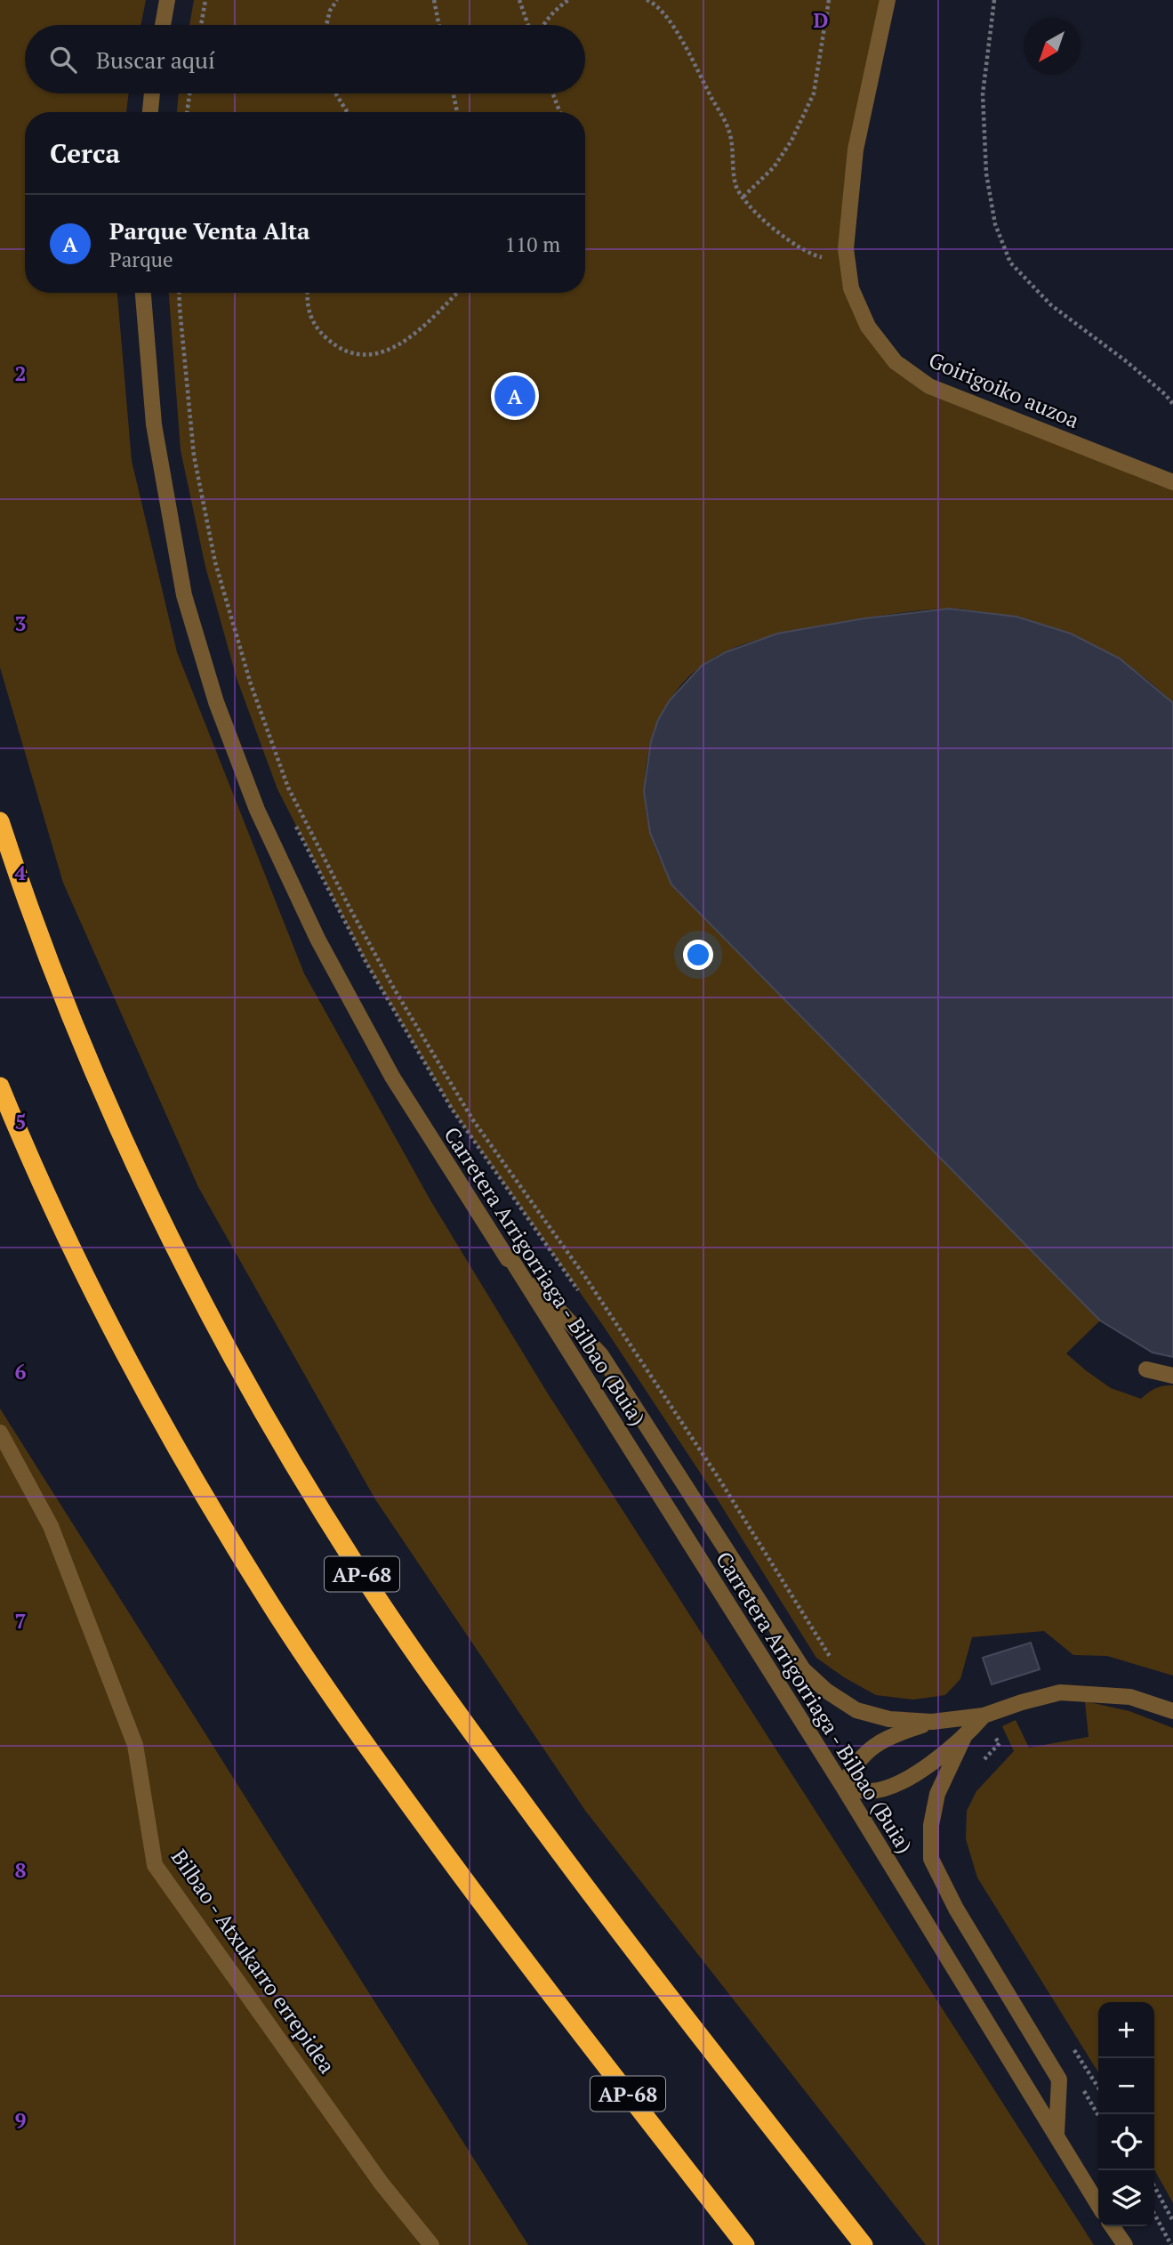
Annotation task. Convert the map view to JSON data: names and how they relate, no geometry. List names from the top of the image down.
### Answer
{
  "streets": {
    "highway": ["AP-68"],
    "street": ["Goirigoiko auzoa", "Carretera Arrigorriaga - Bilbao (Buia)", "Bilbao - Atxukarro errepidea"]
  },
  "north": "bottom left",
  "page": {
    "search": "Buscar aquí",
    "heading": "Cerca",
    "list": [
      {
        "mark": "A",
        "name": "Parque Venta Alta",
        "note": "Parque",
        "value": "110 m"
      }
    ],
    "pins": "A",
    "map_buttons": ["+", "−"]
  },
  "grid": {
    "columns": ["D"],
    "rows": [
      "2",
      "3",
      "4",
      "5",
      "6",
      "7",
      "8",
      "9"
    ]
  }
}
